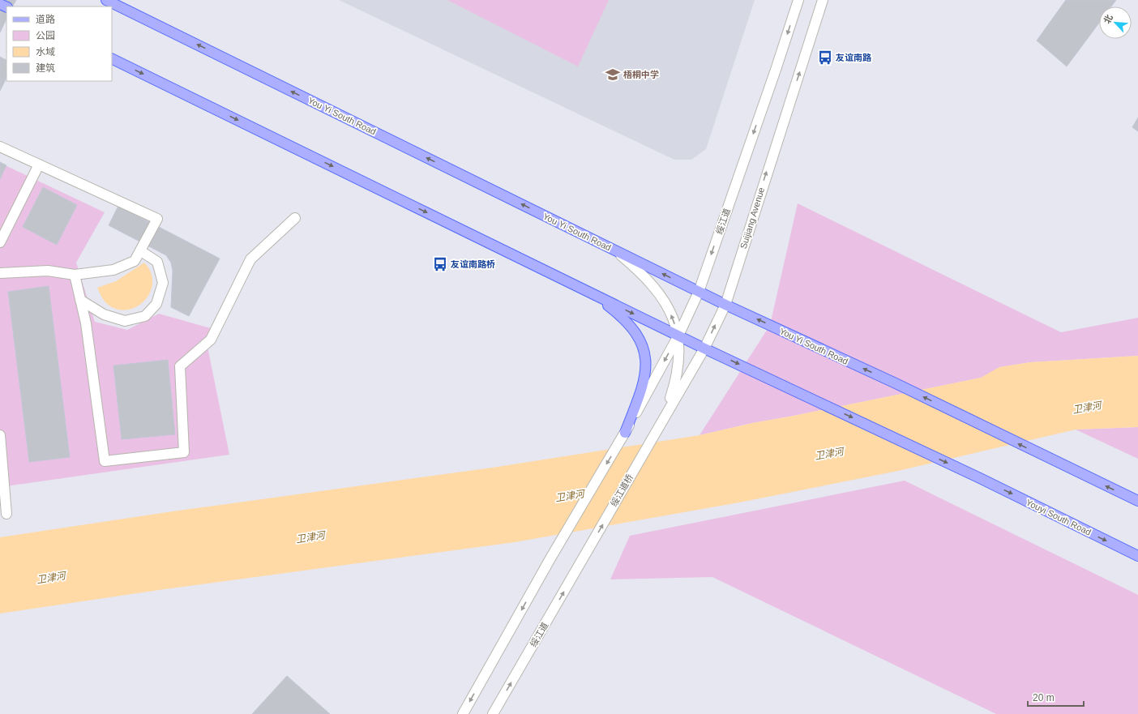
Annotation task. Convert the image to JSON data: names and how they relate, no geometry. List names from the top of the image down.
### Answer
{
  "streets": {
    "main road": [
      "You Yi South Road",
      "Suijiang Avenue",
      "绥江道",
      "绥江道桥",
      "Youyi South Road"
    ]
  },
  "crossings": [
    ["You Yi South Road", "Suijiang Avenue"],
    ["You Yi South Road", "绥江道"],
    ["Suijiang Avenue", "绥江道桥"],
    ["Suijiang Avenue", "Youyi South Road"],
    ["绥江道", "绥江道桥"]
  ],
  "one_way": ["Suijiang Avenue", "Youyi South Road"],
  "water": ["卫津河"],
  "places": {
    "bus stop": ["友谊南路", "友谊南路桥"],
    "school or university": ["梧桐中学"]
  },
  "legend": [
    "道路",
    "公园",
    "水域",
    "建筑"
  ],
  "scale_bar": "20 m",
  "north": "top left"
}
